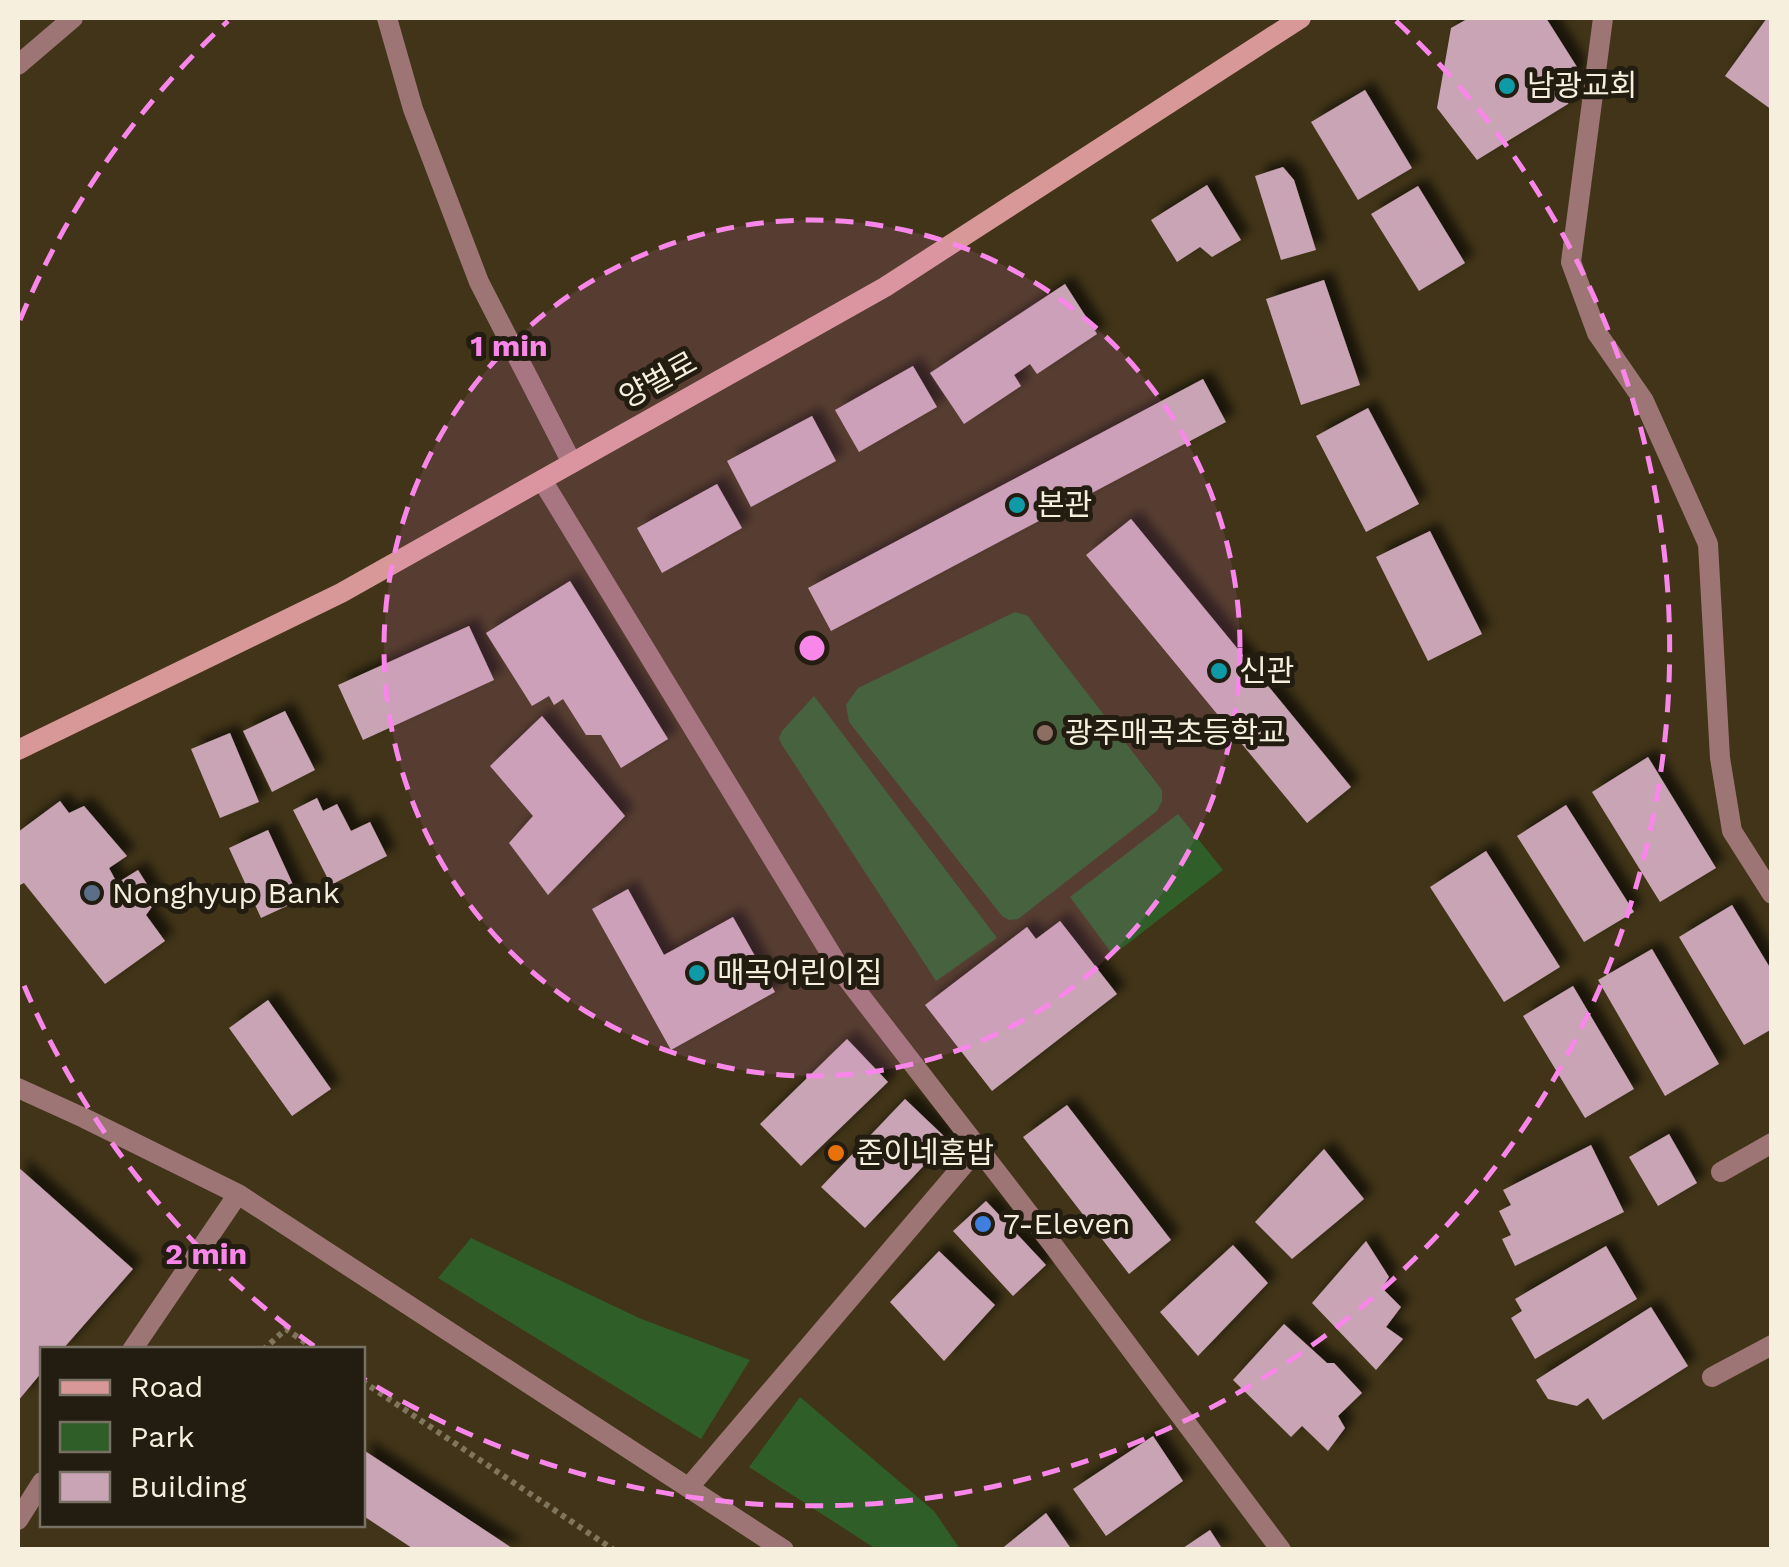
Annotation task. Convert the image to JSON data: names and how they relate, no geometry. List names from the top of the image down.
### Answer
{
  "streets": {
    "street": ["양벌로"]
  },
  "places": [
    "남광교회",
    "본관",
    "신관",
    "광주매곡초등학교",
    "Nonghyup Bank",
    "매곡어린이집",
    "준이네홈밥",
    "7-Eleven"
  ],
  "legend": ["Road", "Park", "Building"],
  "rings": ["1 min", "2 min"]
}
